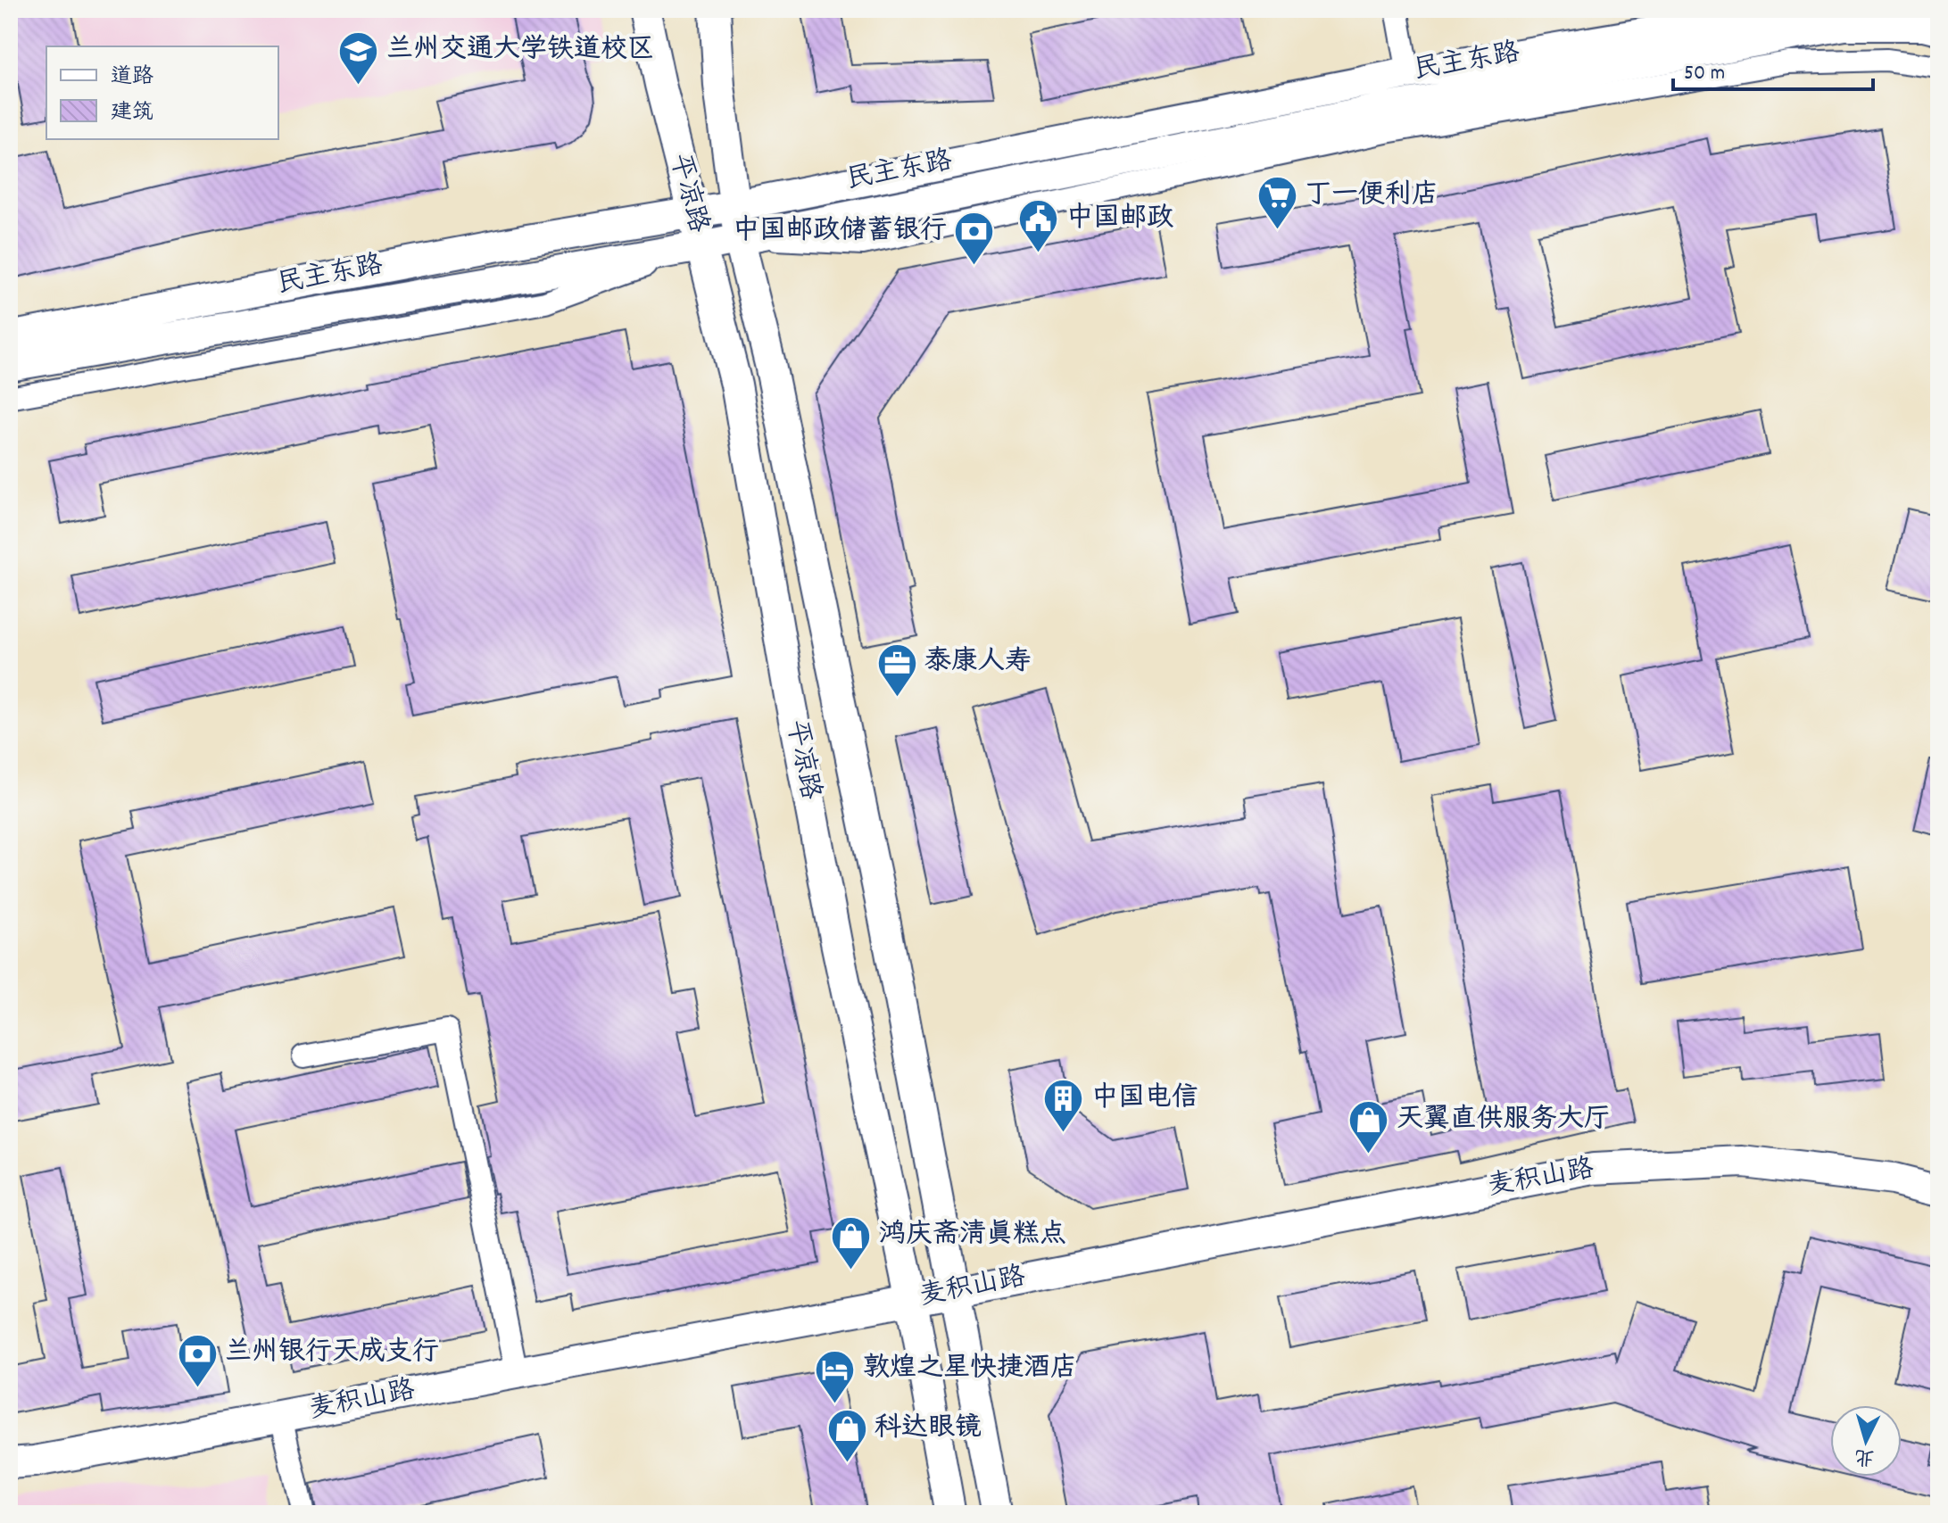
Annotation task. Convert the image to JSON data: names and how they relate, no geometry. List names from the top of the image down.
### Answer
{
  "streets": {
    "street": ["民主东路", "平凉路", "麦积山路"]
  },
  "crossings": [
    ["民主东路", "平凉路"],
    ["平凉路", "麦积山路"]
  ],
  "places": {
    "school or university": ["兰州交通大学铁道校区"],
    "supermarket": ["丁一便利店"],
    "public building": ["中国邮政"],
    "bank": ["中国邮政储蓄银行", "兰州银行天成支行"],
    "office": ["泰康人寿"],
    "building": ["中国电信"],
    "shop": ["天翼直供服务大厅", "鸿庆斋清真糕点", "科达眼镜"],
    "hotel": ["敦煌之星快捷酒店"]
  },
  "legend": ["道路", "建筑"],
  "scale_bar": "50 m",
  "north": "bottom"
}
